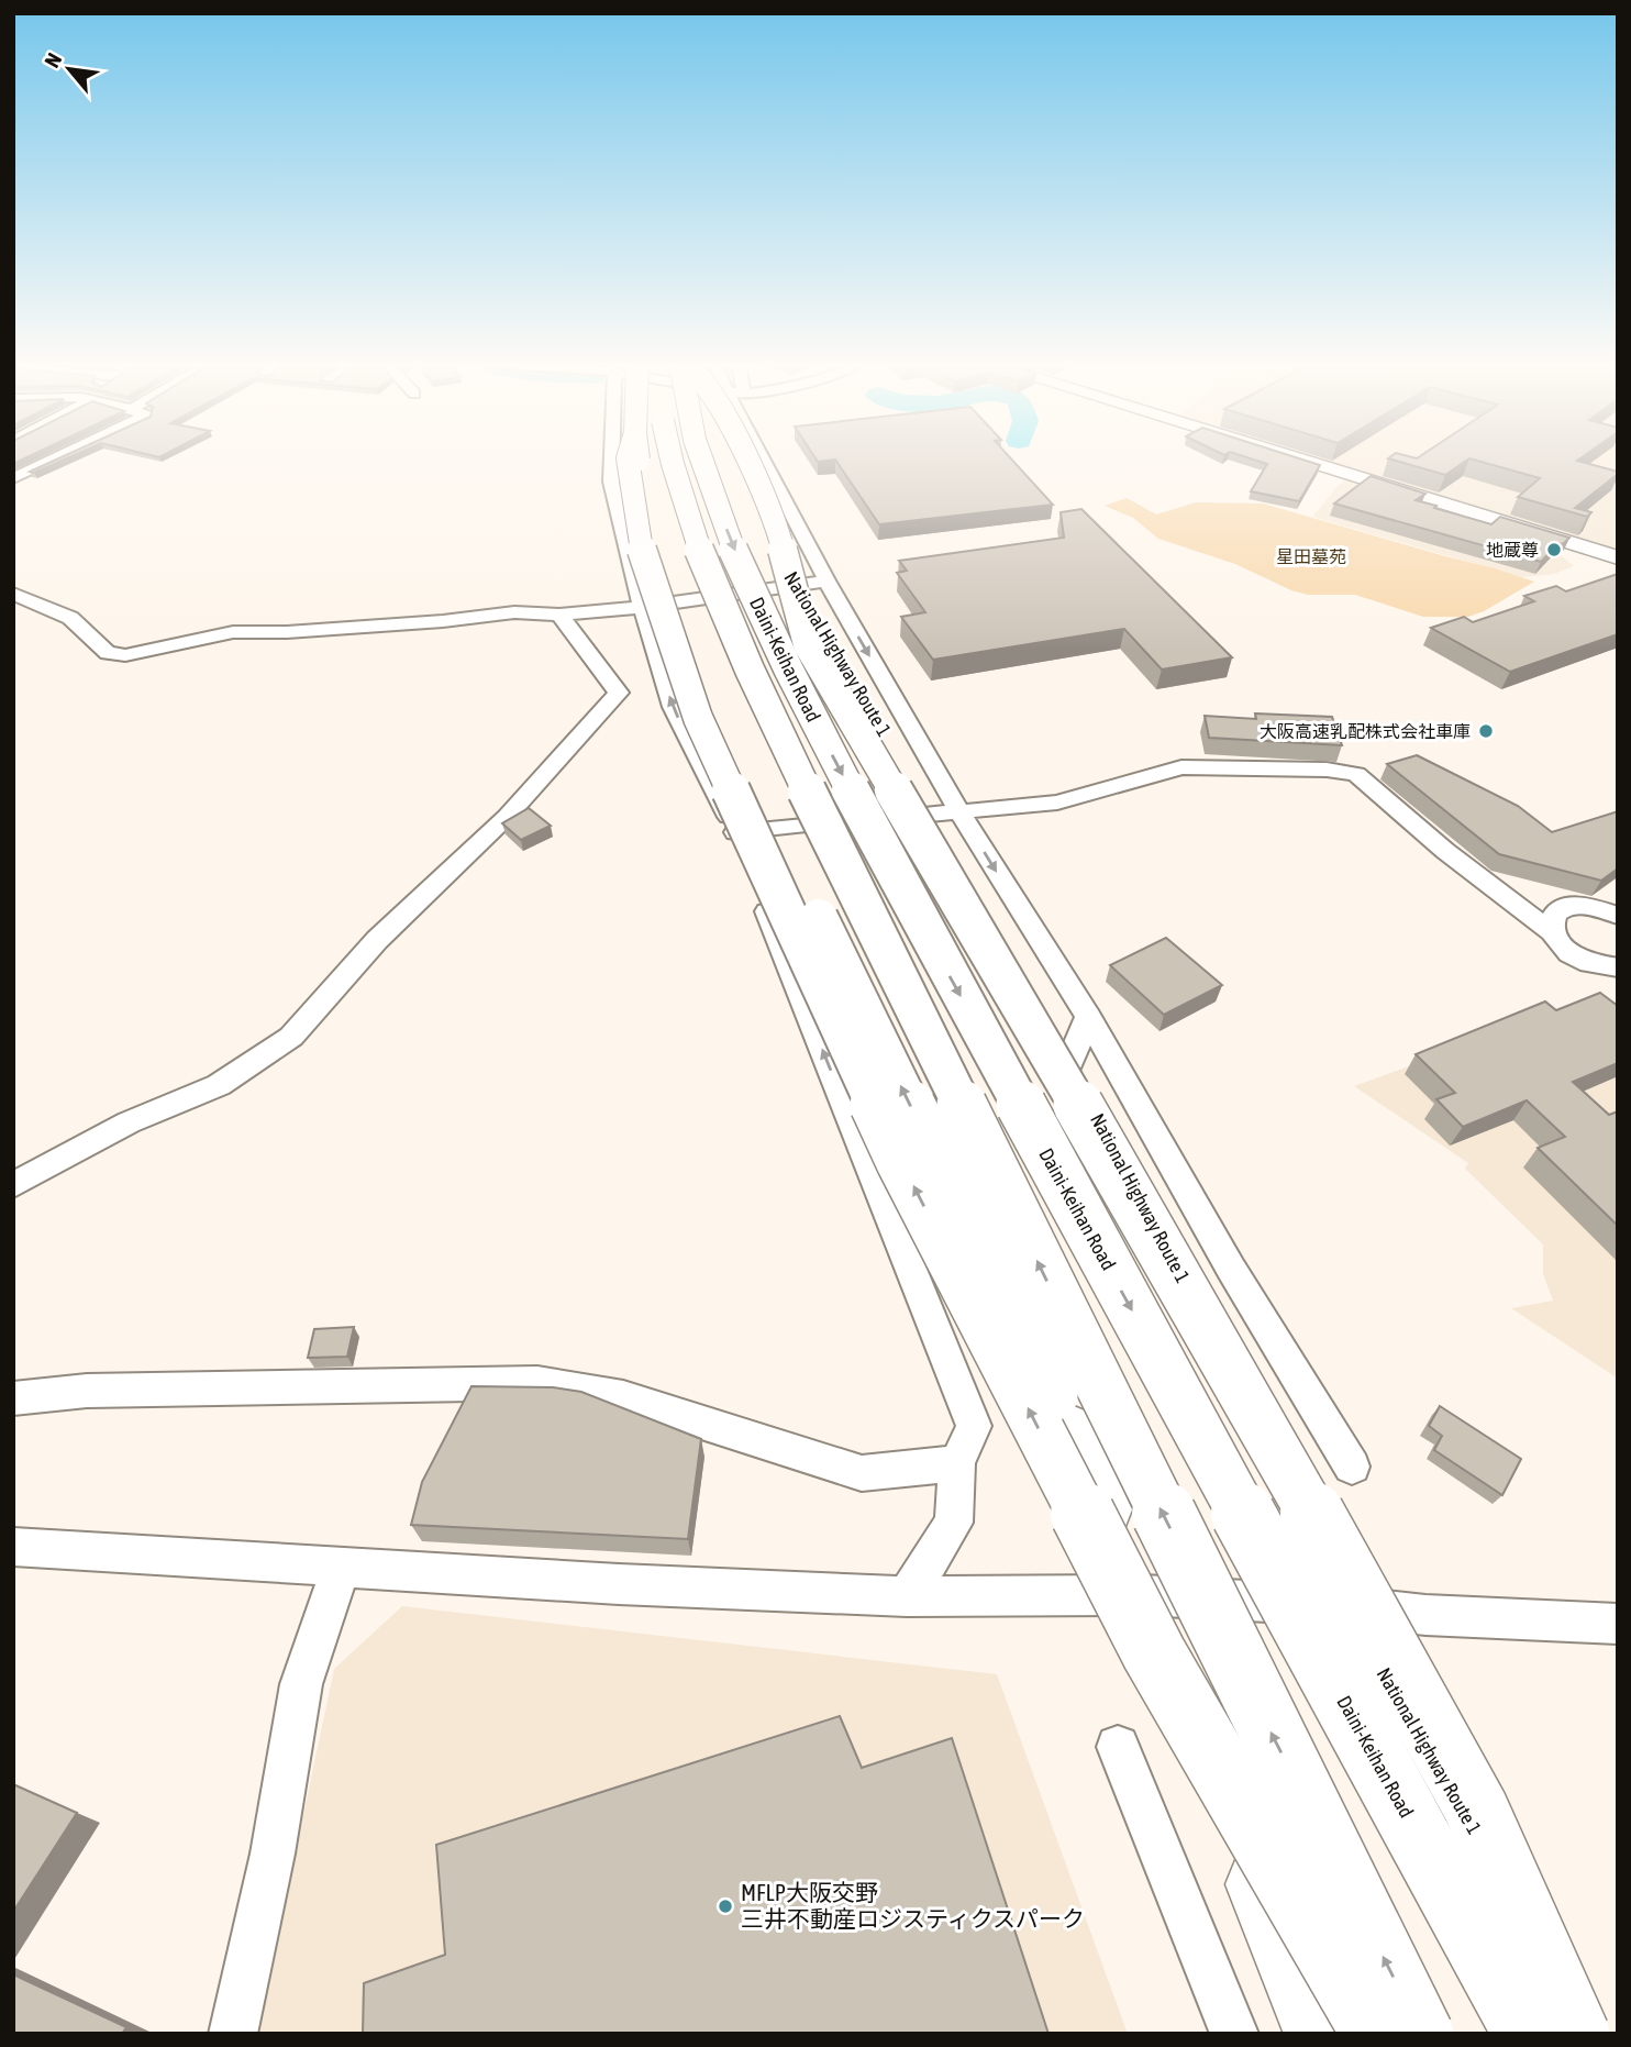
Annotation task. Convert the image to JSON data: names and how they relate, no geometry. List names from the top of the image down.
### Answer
{
  "streets": {
    "highway": ["National Highway Route 1", "Daini-Keihan Road"]
  },
  "parks": ["星田墓苑"],
  "places": ["地蔵尊", "大阪高速乳配株式会社車庫", "MFLP大阪交野 三井不動産ロジスティクスパーク"],
  "north": "top left"
}
